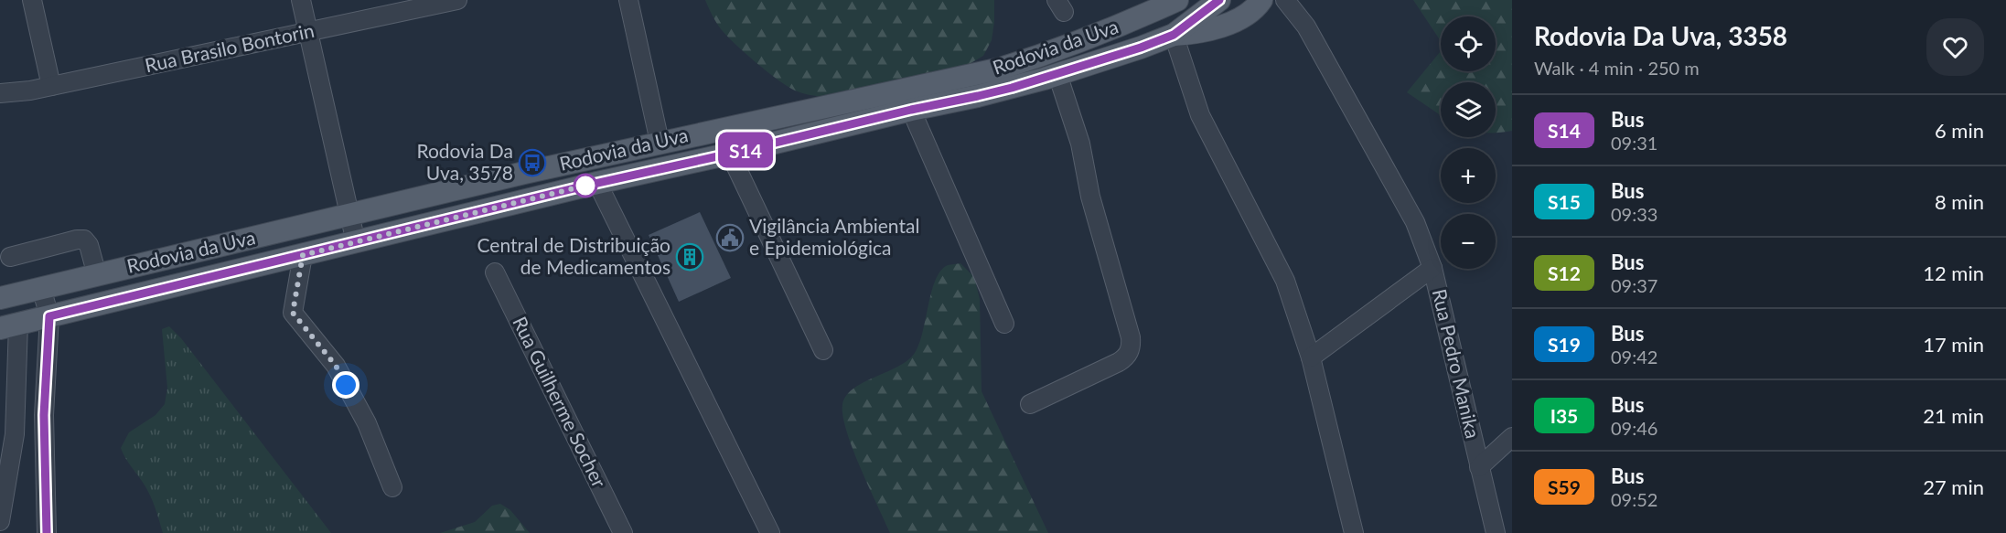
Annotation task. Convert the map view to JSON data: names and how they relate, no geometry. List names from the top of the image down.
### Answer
{
  "streets": {
    "main road": ["Rodovia da Uva"],
    "street": ["Rua Brasilo Bontorin", "Rua Pedro Manika", "Rua Guilherme Socher"]
  },
  "places": {
    "bus stop": ["Rodovia Da Uva, 3578"],
    "public building": ["Vigilância Ambiental e Epidemiológica"],
    "building": ["Central de Distribuição de Medicamentos"]
  },
  "lines": ["bus line S14"],
  "page": {
    "on_map": "S14",
    "heading": ["Rodovia Da Uva, 3358", "Walk · 4 min · 250 m"],
    "map_buttons": ["+", "−"],
    "list": [
      {
        "mark": "S14",
        "name": "Bus",
        "note": "09:31",
        "value": "6 min"
      },
      {
        "mark": "S15",
        "name": "Bus",
        "note": "09:33",
        "value": "8 min"
      },
      {
        "mark": "S12",
        "name": "Bus",
        "note": "09:37",
        "value": "12 min"
      },
      {
        "mark": "S19",
        "name": "Bus",
        "note": "09:42",
        "value": "17 min"
      },
      {
        "mark": "I35",
        "name": "Bus",
        "note": "09:46",
        "value": "21 min"
      },
      {
        "mark": "S59",
        "name": "Bus",
        "note": "09:52",
        "value": "27 min"
      }
    ]
  }
}
